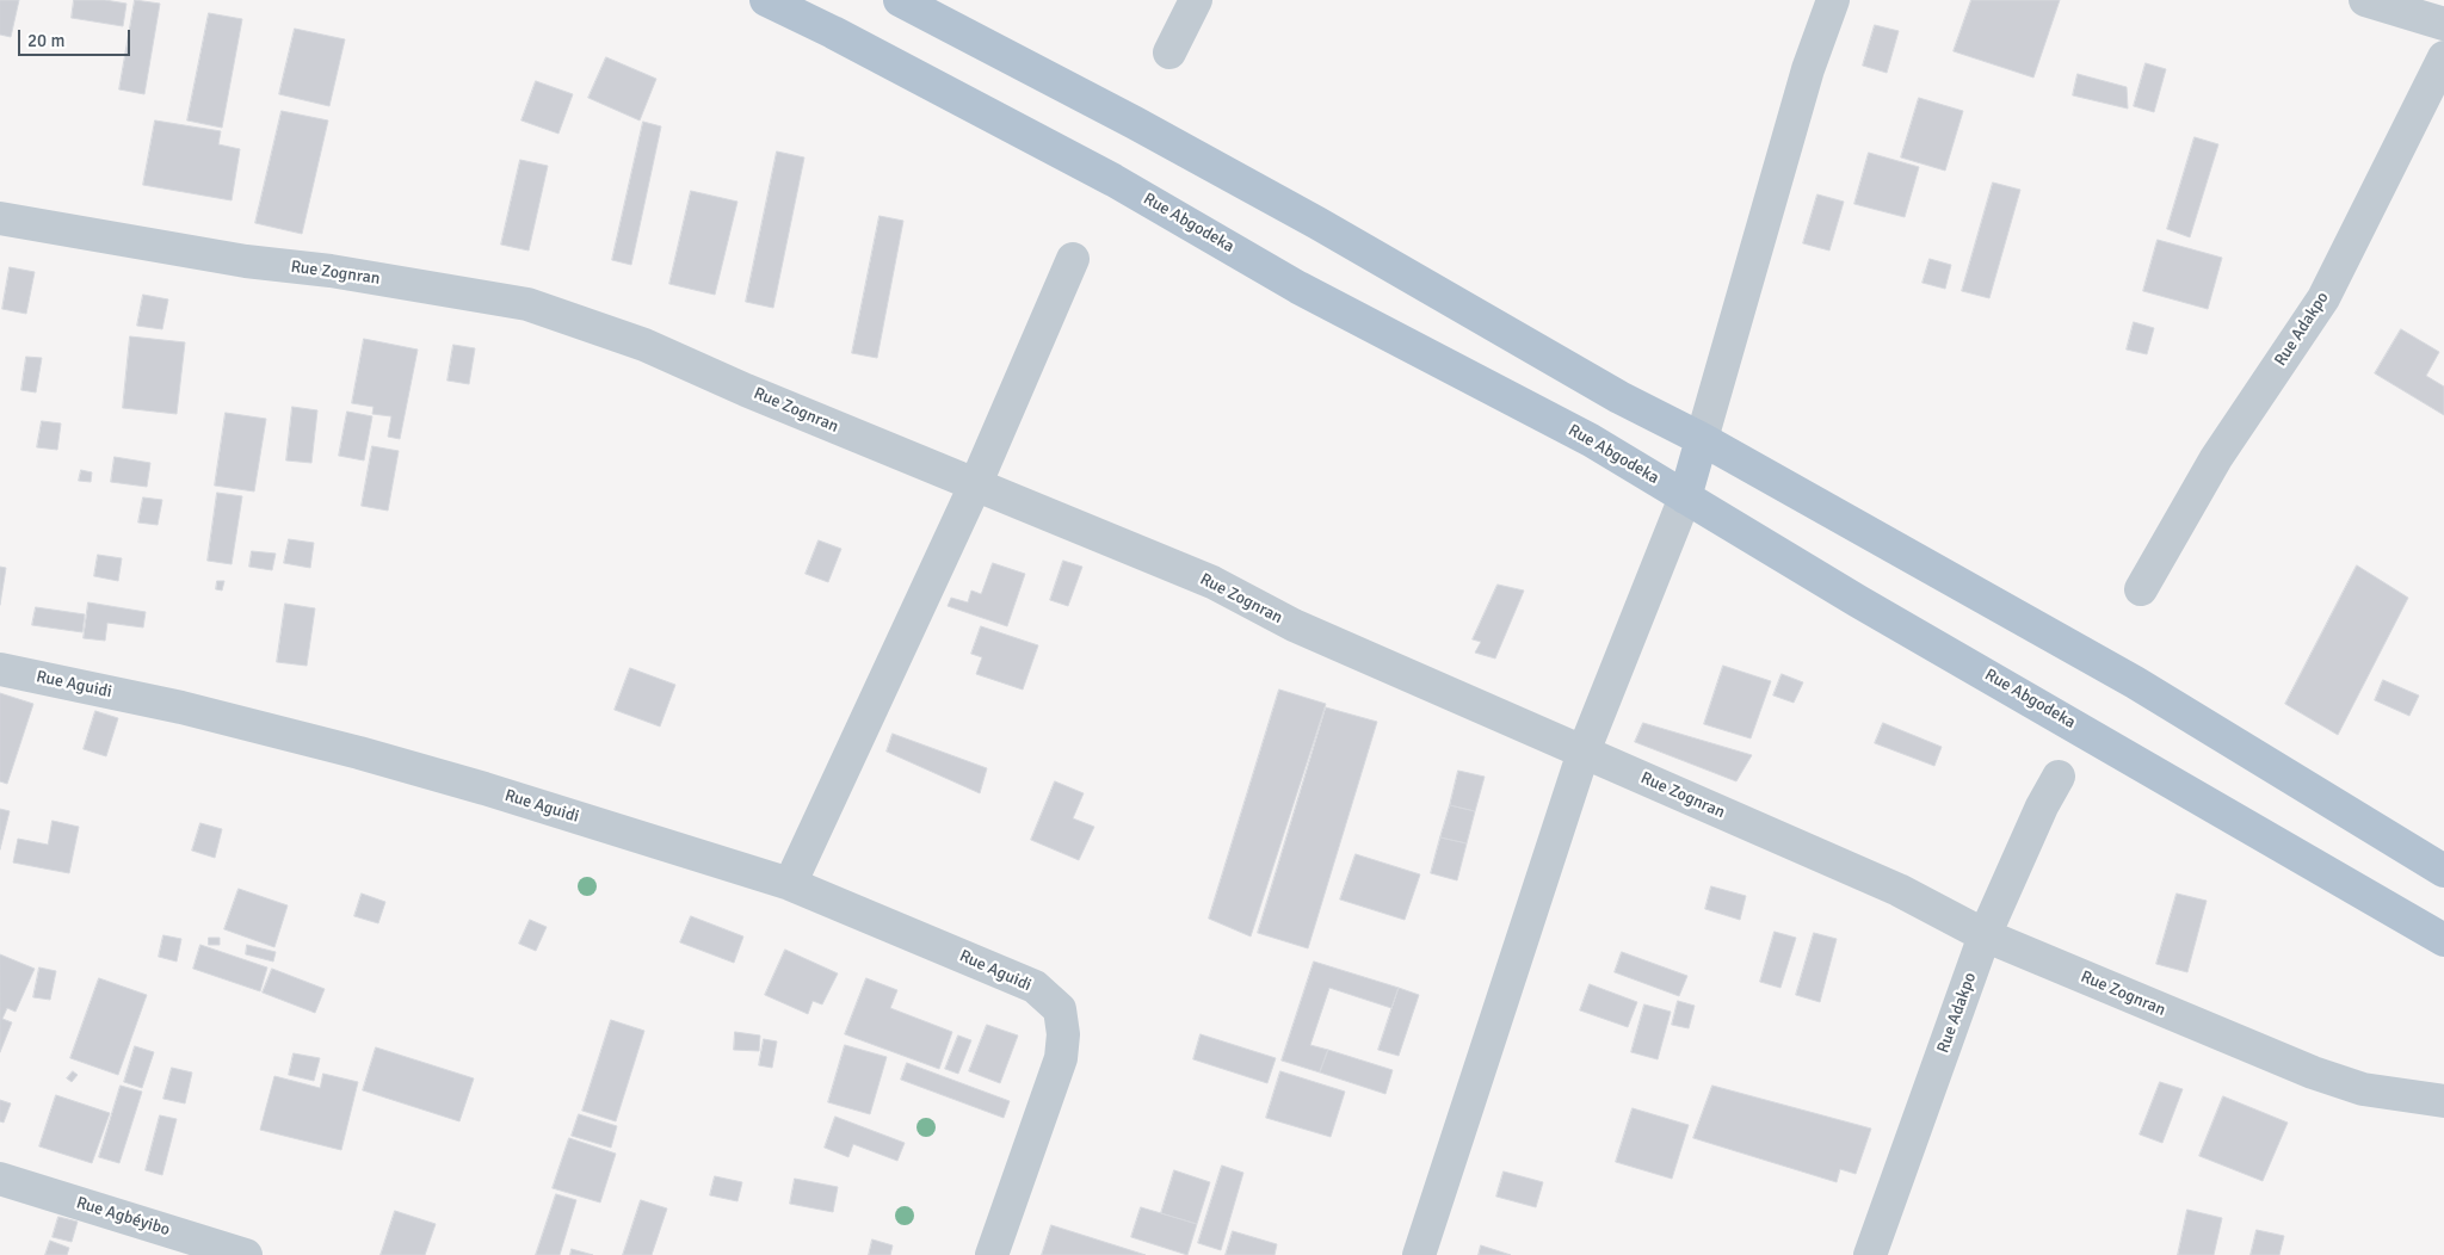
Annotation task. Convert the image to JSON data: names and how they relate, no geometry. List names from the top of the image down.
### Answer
{
  "streets": {
    "main road": ["Rue Abgodeka"],
    "street": [
      "Rue Zognran",
      "Rue Adakpo",
      "Rue Aguidi",
      "Rue Agbéyibo"
    ]
  },
  "crossings": [
    ["Rue Zognran", "Rue Adakpo"]
  ],
  "scale_bar": "20 m"
}
